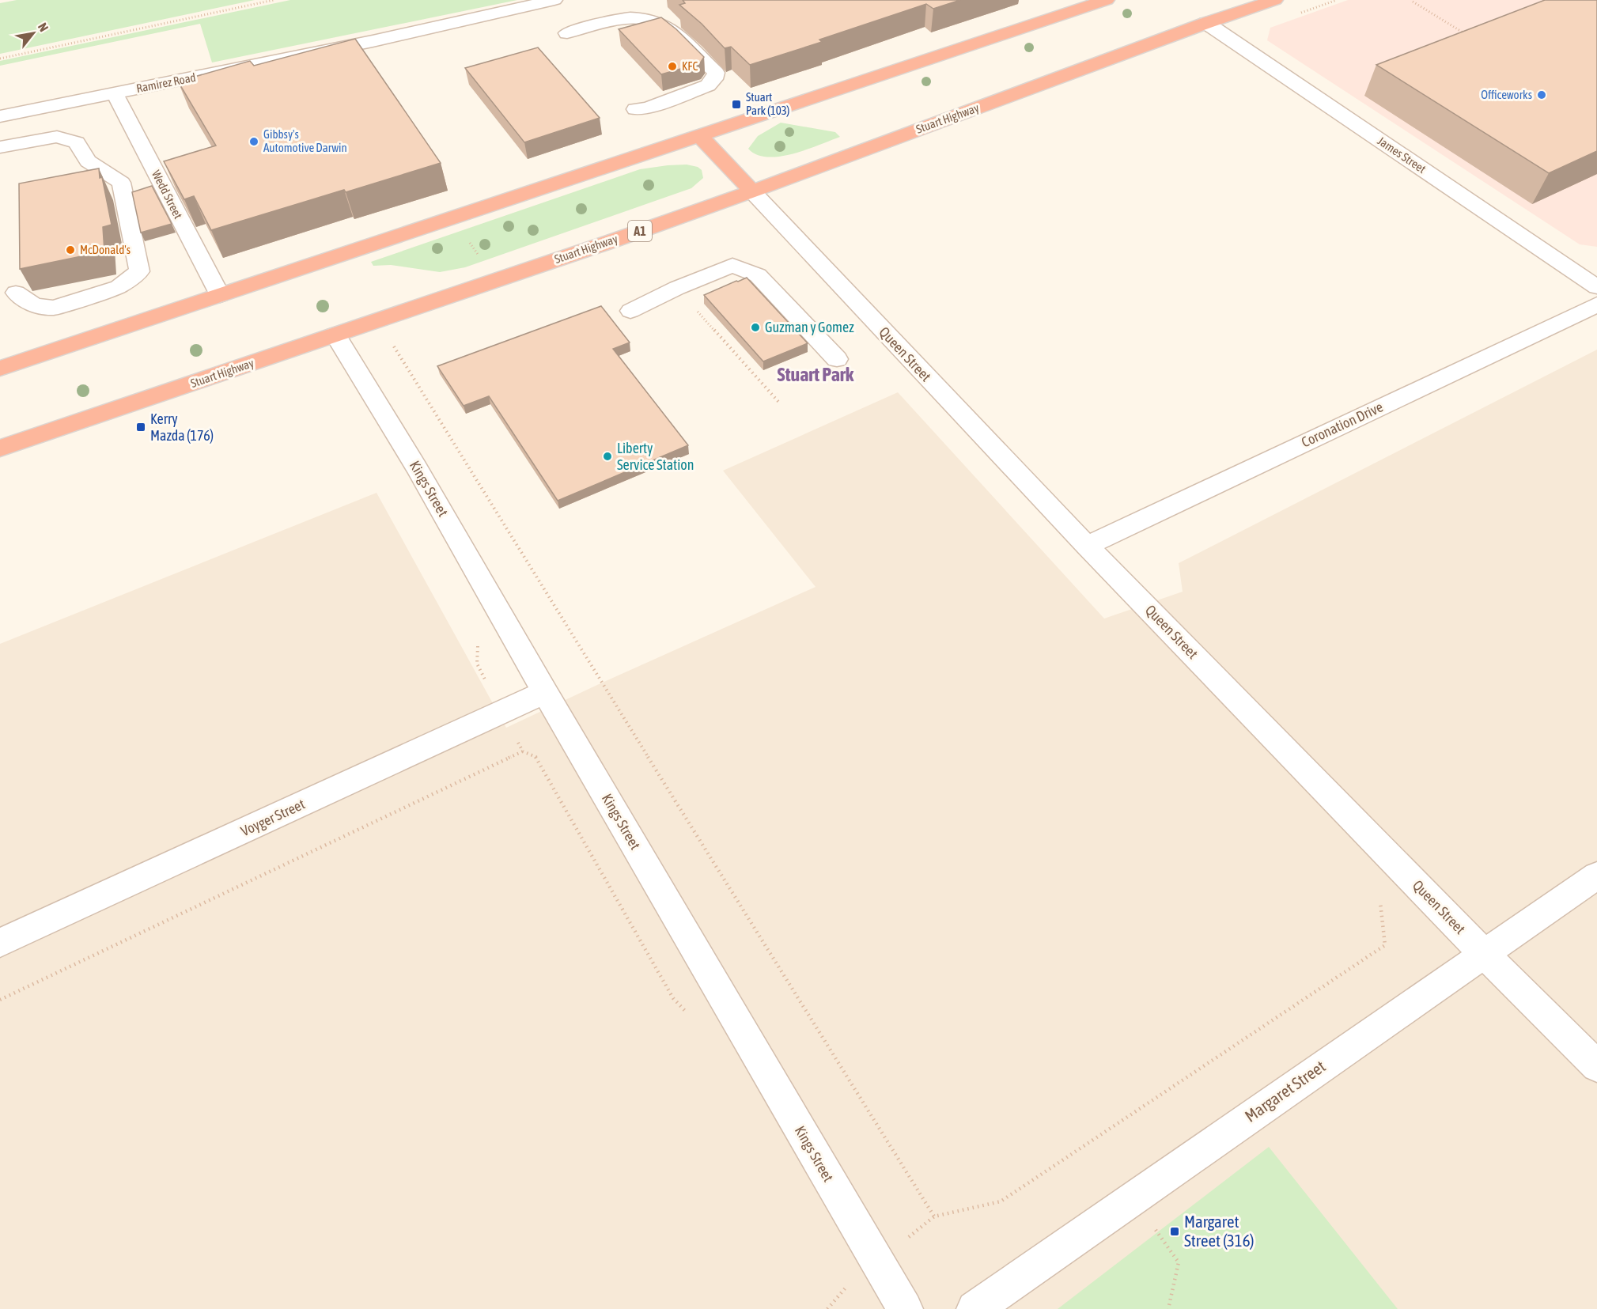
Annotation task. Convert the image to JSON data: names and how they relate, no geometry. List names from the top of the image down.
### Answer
{
  "streets": {
    "highway": ["Stuart Highway", "A1"],
    "street": [
      "Ramirez Road",
      "James Street",
      "Wedd Street",
      "Queen Street",
      "Coronation Drive",
      "Kings Street",
      "Voyger Street",
      "Margaret Street"
    ]
  },
  "crossings": [
    ["Ramirez Road", "Wedd Street"],
    ["Stuart Highway", "James Street"],
    ["Stuart Highway", "Queen Street"],
    ["Stuart Highway", "Kings Street"],
    ["Queen Street", "Coronation Drive"],
    ["Queen Street", "Margaret Street"],
    ["Kings Street", "Voyger Street"]
  ],
  "districts": ["Stuart Park"],
  "places": {
    "other": [
      "KFC",
      "Officeworks",
      "Gibbsy's Automotive Darwin",
      "McDonald's",
      "Guzman y Gomez",
      "Liberty Service Station"
    ],
    "transit": ["Stuart Park (103)", "Kerry Mazda (176)", "Margaret Street (316)"]
  },
  "north": "top right"
}
